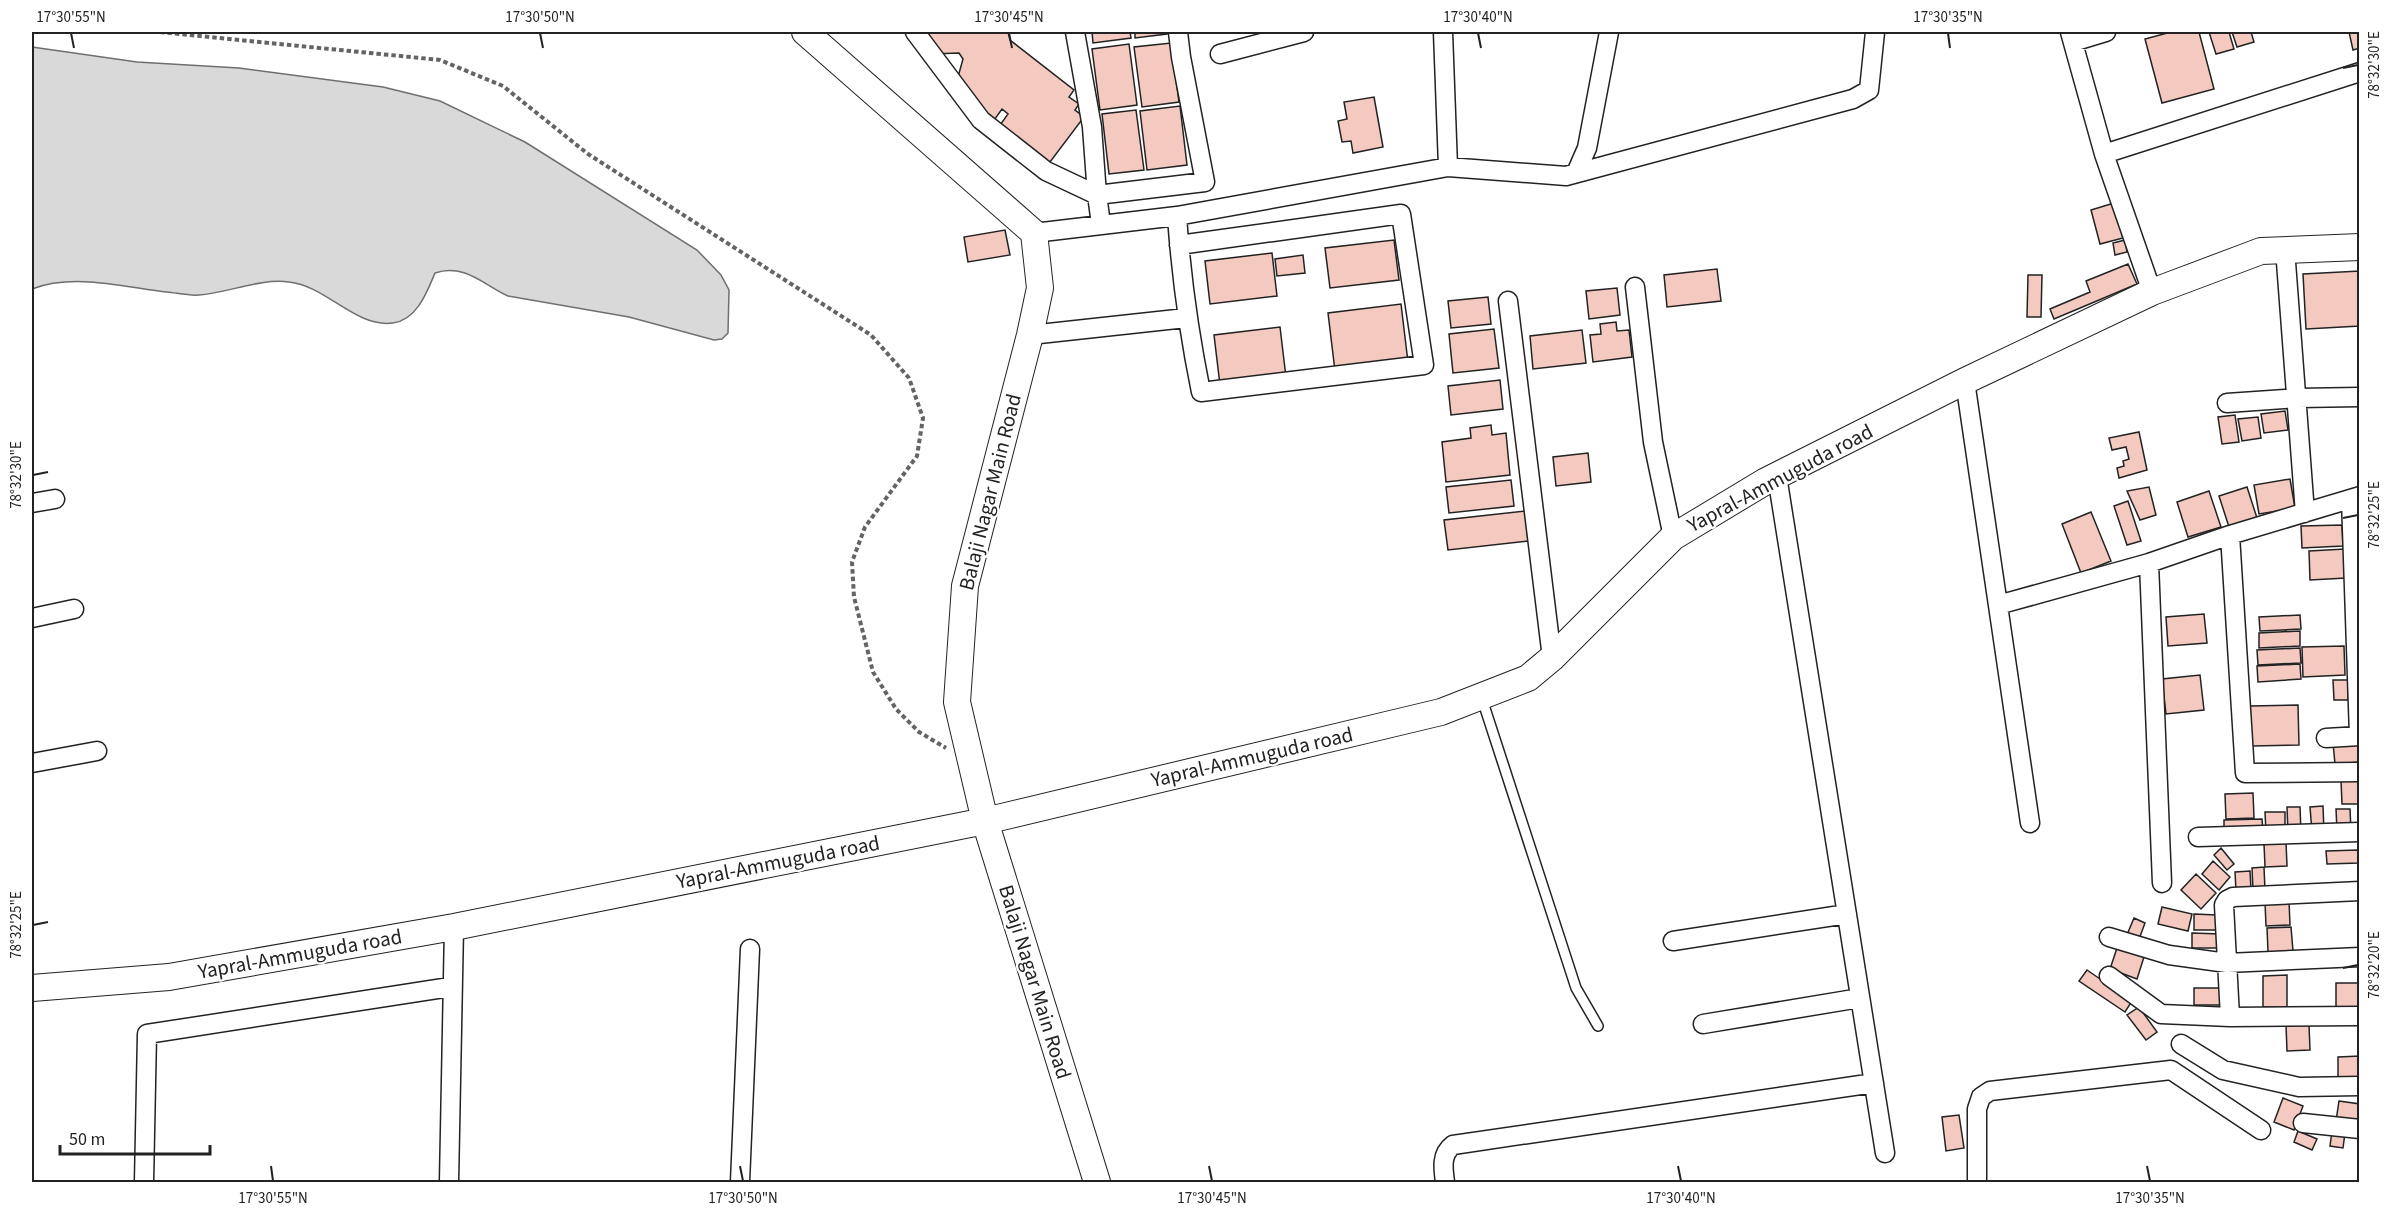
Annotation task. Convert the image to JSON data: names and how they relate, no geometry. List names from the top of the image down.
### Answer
{
  "streets": {
    "main road": ["Yapral-Ammuguda road", "Balaji Nagar Main Road"]
  },
  "crossings": [
    ["Yapral-Ammuguda road", "Balaji Nagar Main Road"]
  ],
  "scale_bar": "50 m",
  "coordinates": [
    "17°30'55\"N",
    "17°30'50\"N",
    "17°30'45\"N",
    "17°30'40\"N",
    "17°30'35\"N",
    "78°32'30\"E",
    "78°32'25\"E",
    "78°32'20\"E"
  ]
}
